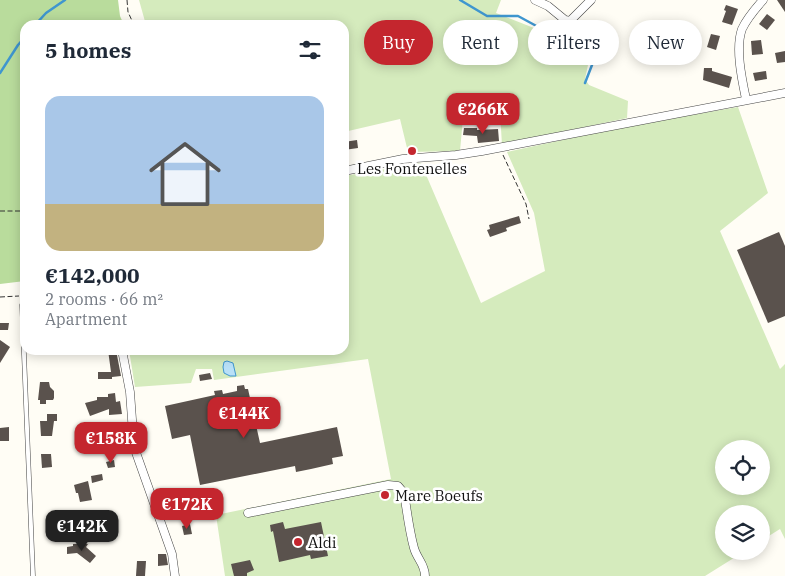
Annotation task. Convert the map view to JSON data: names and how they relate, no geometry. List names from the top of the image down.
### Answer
{
  "places": ["Les Fontenelles", "Mare Boeufs", "Aldi"],
  "page": {
    "chip": [
      "Buy",
      "Rent",
      "Filters",
      "New"
    ],
    "heading": "5 homes",
    "list": [
      {
        "name": "€142,000",
        "note": "2 rooms · 66 m² · Apartment"
      }
    ],
    "price": [
      "€266K",
      "€144K",
      "€158K",
      "€172K",
      "€142K"
    ]
  }
}
